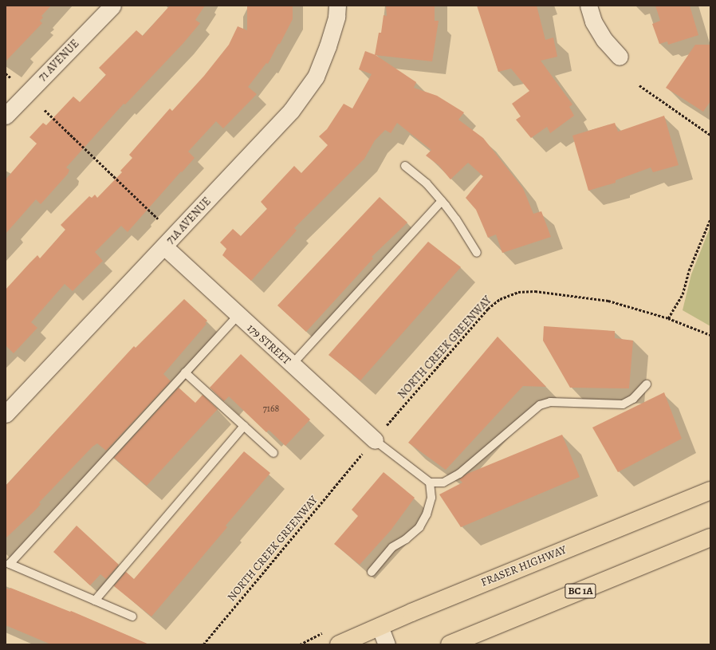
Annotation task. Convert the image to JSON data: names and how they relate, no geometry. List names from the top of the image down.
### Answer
{
  "streets": {
    "main road": ["FRASER HIGHWAY", "BC 1A"],
    "street": ["71 AVENUE", "71A AVENUE", "179 STREET"],
    "path": ["NORTH CREEK GREENWAY"]
  },
  "crossings": [
    ["71A AVENUE", "179 STREET"],
    ["179 STREET", "NORTH CREEK GREENWAY"]
  ],
  "house_numbers": ["7168"]
}
